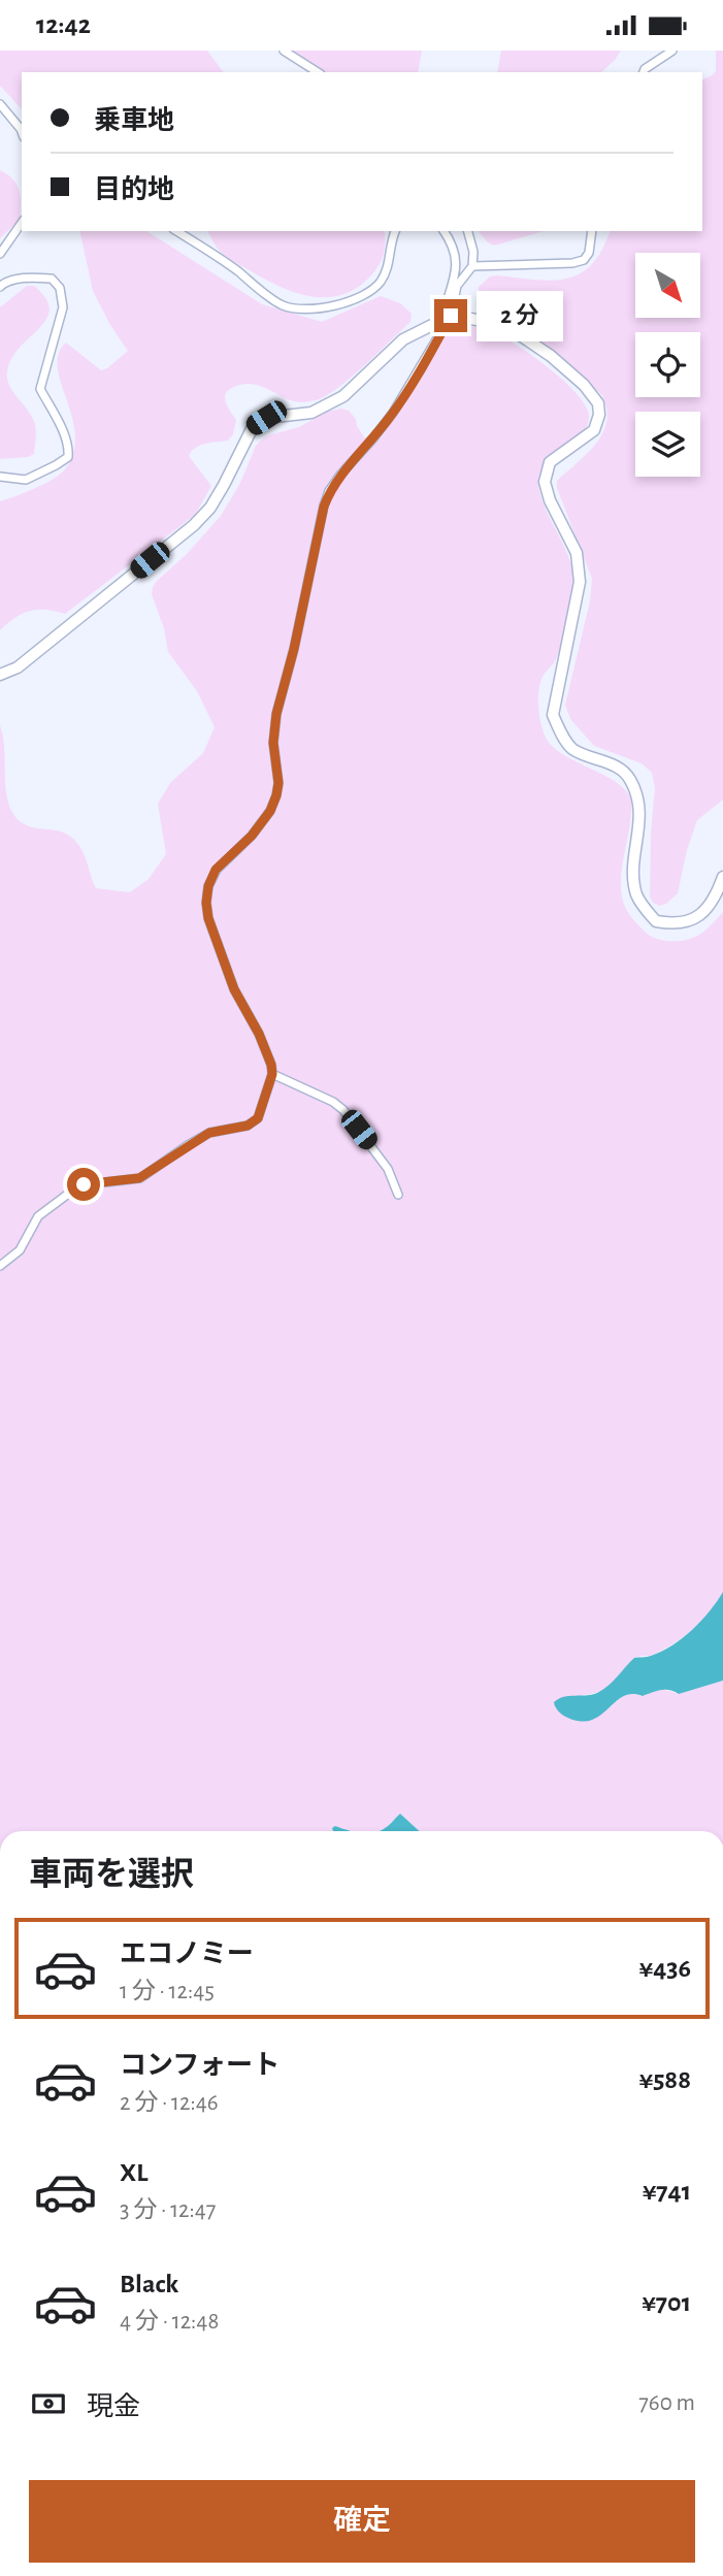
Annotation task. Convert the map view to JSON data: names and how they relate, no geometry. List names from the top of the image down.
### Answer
{
  "north": "bottom right",
  "page": {
    "status": "12:42",
    "banner": ["乗車地", "目的地"],
    "bubble": "2 分",
    "heading": "車両を選択",
    "list": [
      {
        "name": "エコノミー",
        "note": "1 分 · 12:45",
        "value": "¥436"
      },
      {
        "name": "コンフォート",
        "note": "2 分 · 12:46",
        "value": "¥588"
      },
      {
        "name": "XL",
        "note": "3 分 · 12:47",
        "value": "¥741"
      },
      {
        "name": "Black",
        "note": "4 分 · 12:48",
        "value": "¥701"
      }
    ],
    "pay": ["現金", "760 m"],
    "buttons": "確定"
  }
}
